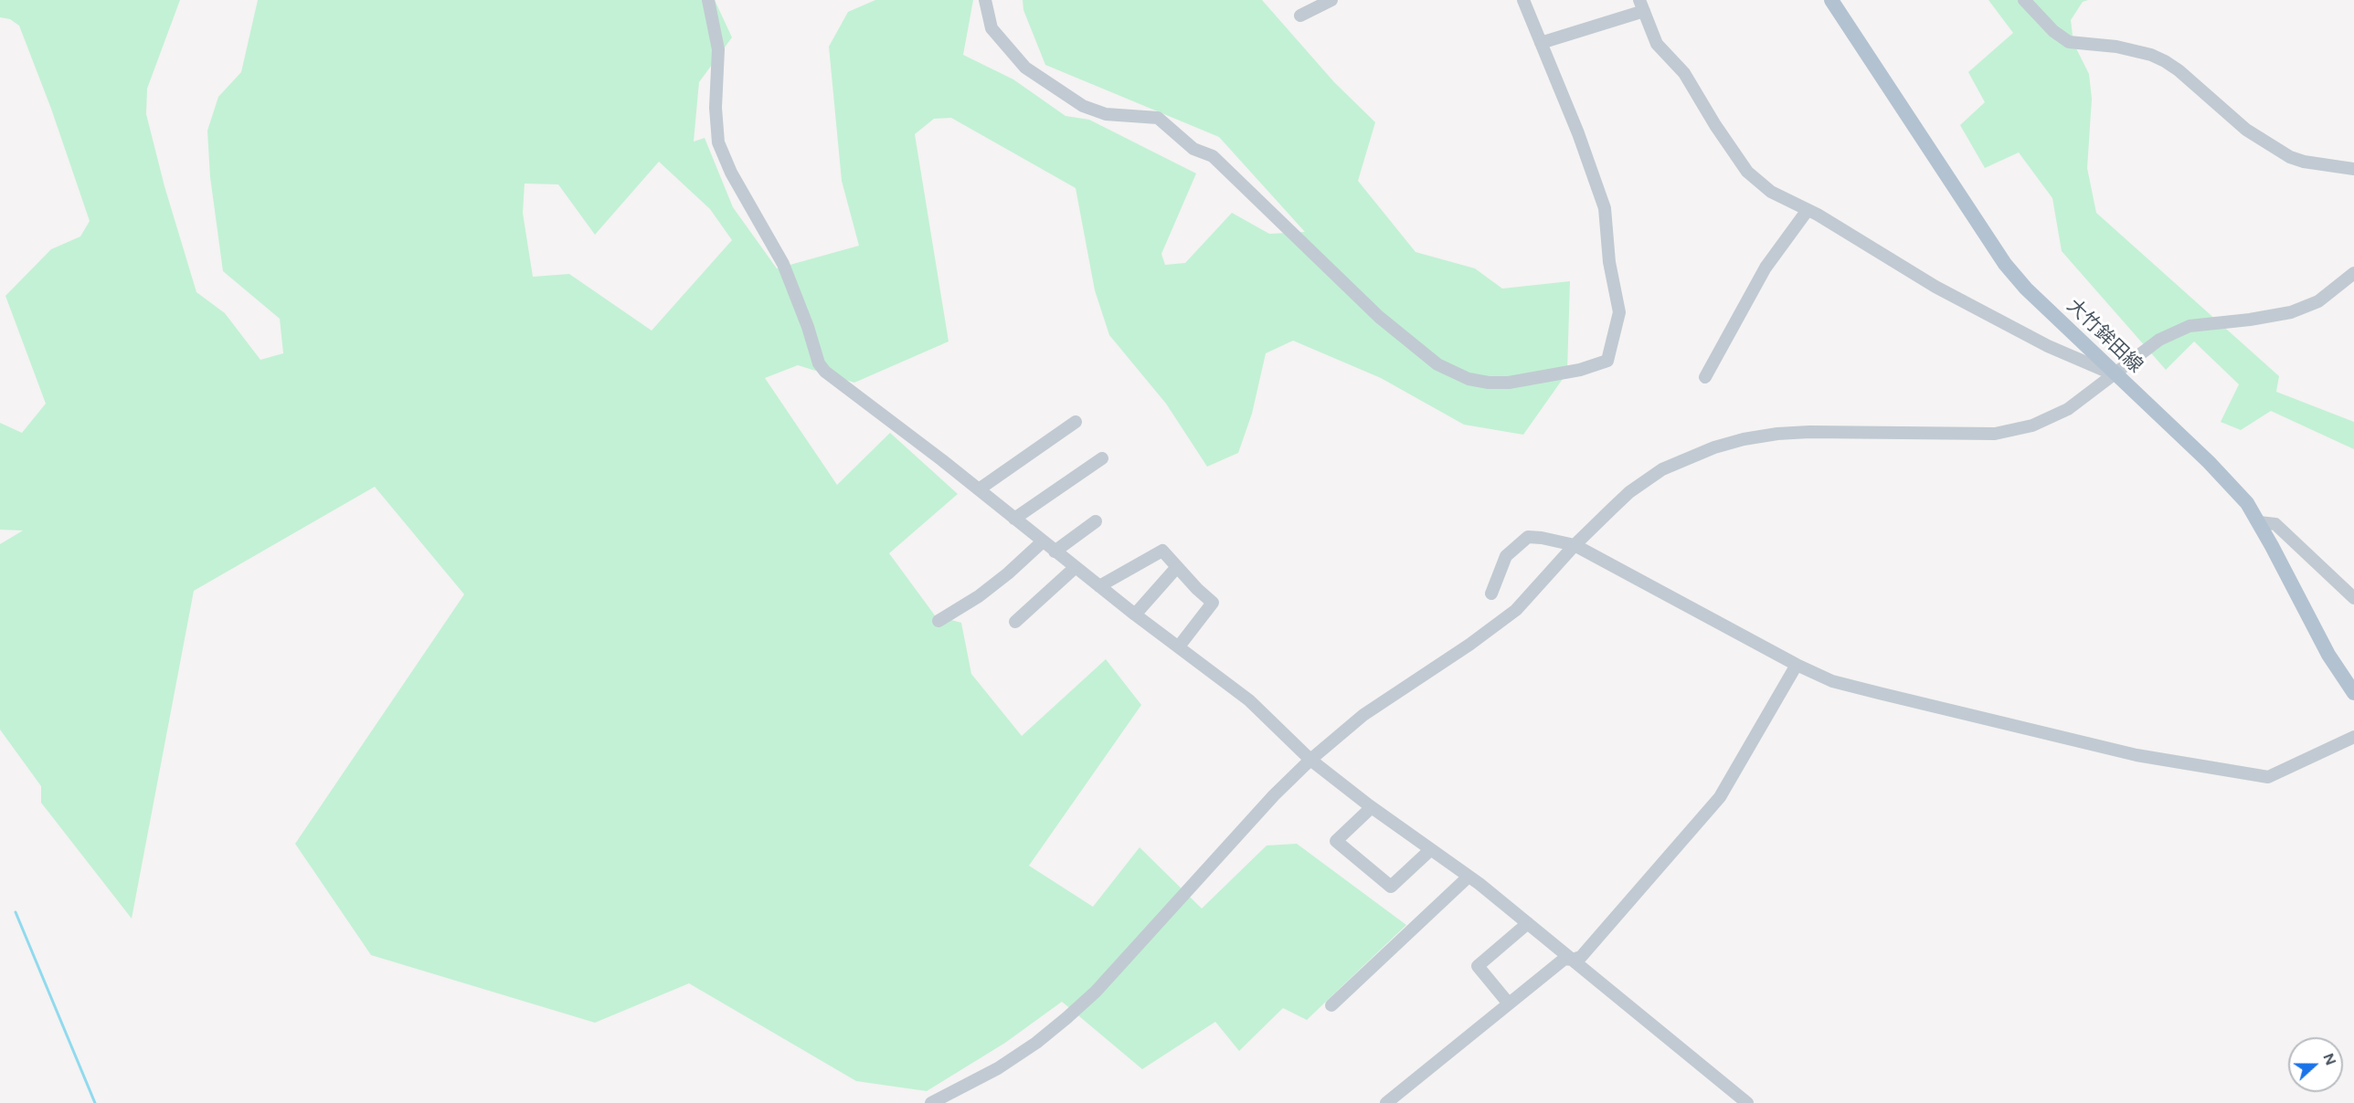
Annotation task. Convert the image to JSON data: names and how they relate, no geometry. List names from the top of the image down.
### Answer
{
  "streets": {
    "main road": ["大竹鉾田線"]
  },
  "north": "right"
}
